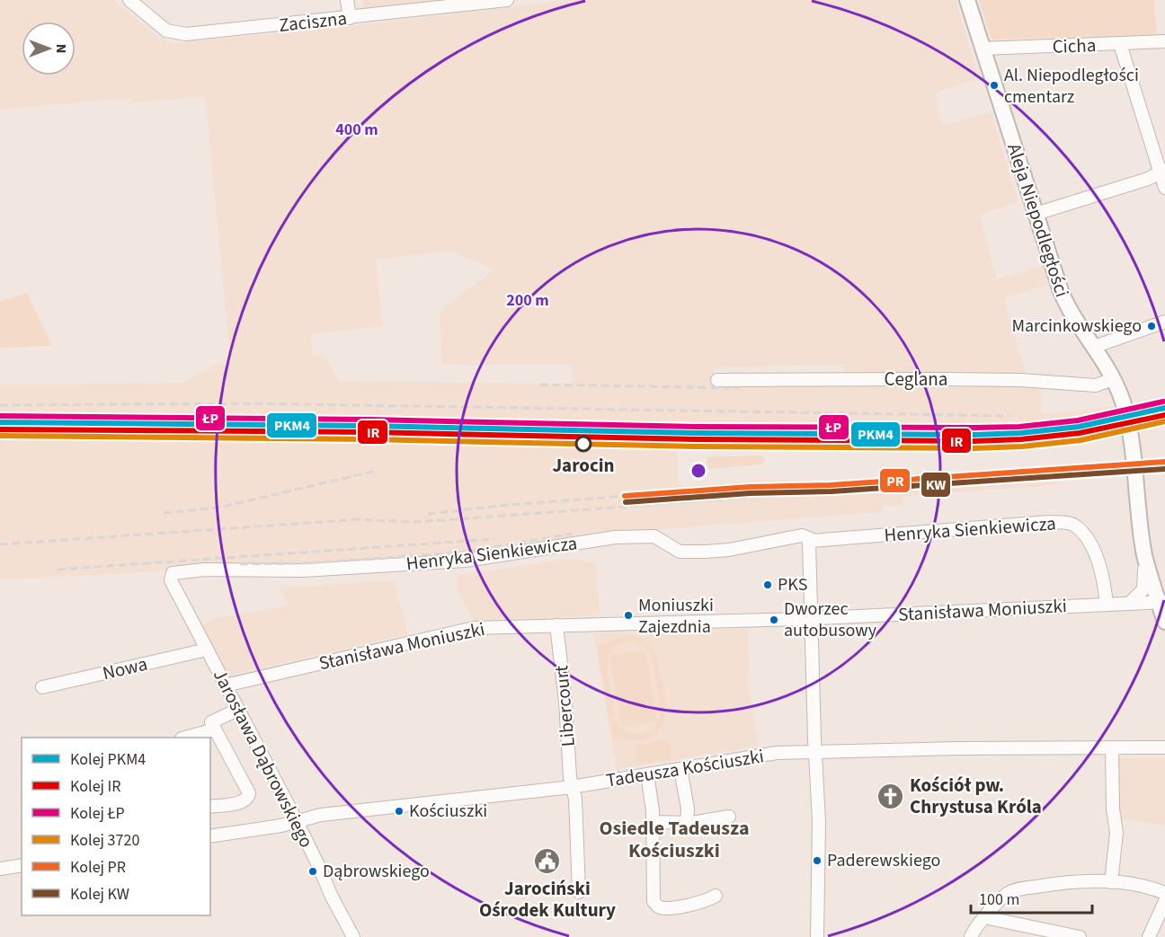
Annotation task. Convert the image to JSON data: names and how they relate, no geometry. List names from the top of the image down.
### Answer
{
  "streets": {
    "main road": ["Aleja Niepodległości"],
    "street": [
      "Zaciszna",
      "Cicha",
      "Ceglana",
      "Henryka Sienkiewicza",
      "Stanisława Moniuszki",
      "Nowa",
      "Libercourt",
      "Jarosława Dąbrowskiego",
      "Tadeusza Kościuszki"
    ]
  },
  "crossings": [
    ["Cicha", "Aleja Niepodległości"],
    ["Aleja Niepodległości", "Ceglana"],
    ["Aleja Niepodległości", "Stanisława Moniuszki"],
    ["Henryka Sienkiewicza", "Stanisława Moniuszki"],
    ["Henryka Sienkiewicza", "Jarosława Dąbrowskiego"],
    ["Stanisława Moniuszki", "Libercourt"],
    ["Stanisława Moniuszki", "Jarosława Dąbrowskiego"],
    ["Nowa", "Jarosława Dąbrowskiego"],
    ["Libercourt", "Tadeusza Kościuszki"],
    ["Jarosława Dąbrowskiego", "Tadeusza Kościuszki"]
  ],
  "districts": ["Osiedle Tadeusza Kościuszki"],
  "places": {
    "other": [
      "Al. Niepodległości cmentarz",
      "Marcinkowskiego",
      "Jarocin",
      "PKS",
      "Moniuszki Zajezdnia",
      "Dworzec autobusowy",
      "Kościuszki",
      "Paderewskiego",
      "Dąbrowskiego"
    ],
    "church": ["Kościół pw. Chrystusa Króla"],
    "public building": ["Jarociński Ośrodek Kultury"]
  },
  "lines": [
    "rail line ŁP",
    "rail line PKM4",
    "rail line IR",
    "rail line 3720",
    "rail line PR",
    "rail line KW"
  ],
  "legend": [
    "Kolej PKM4",
    "Kolej IR",
    "Kolej ŁP",
    "Kolej 3720",
    "Kolej PR",
    "Kolej KW"
  ],
  "scale_bar": "100 m",
  "north": "right",
  "rings": ["400 m", "200 m"]
}
